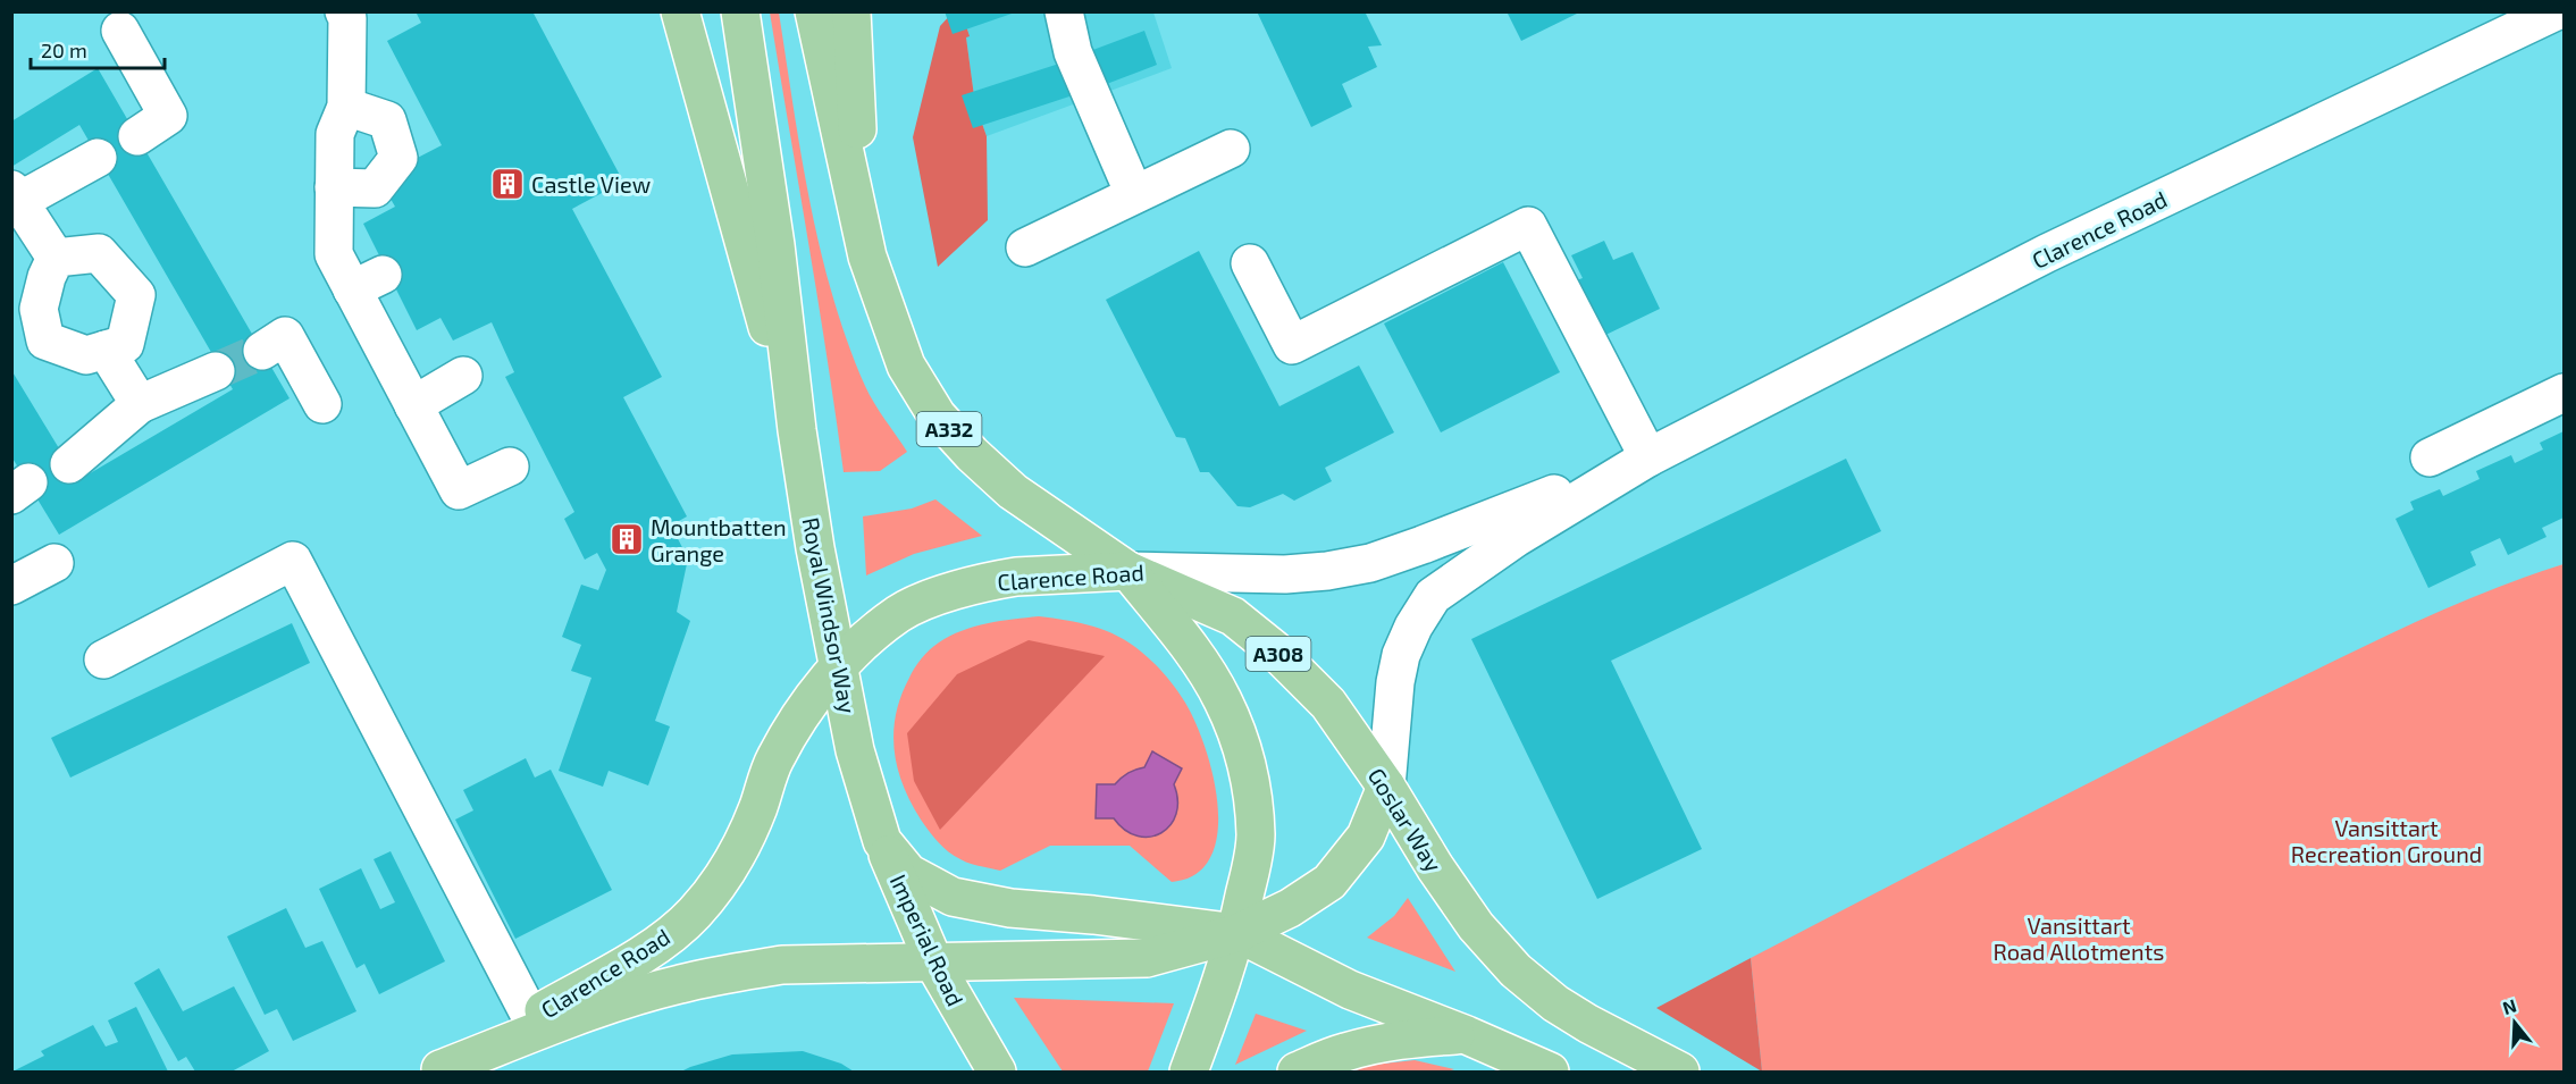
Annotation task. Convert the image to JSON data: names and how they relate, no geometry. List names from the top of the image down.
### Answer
{
  "streets": {
    "main road": [
      "Clarence Road",
      "A332",
      "Royal Windsor Way",
      "A308",
      "Goslar Way",
      "Imperial Road"
    ]
  },
  "crossings": [
    ["Clarence Road", "A332"],
    ["Clarence Road", "Royal Windsor Way"],
    ["Clarence Road", "Goslar Way"],
    ["Clarence Road", "Imperial Road"],
    ["A332", "Goslar Way"],
    ["Royal Windsor Way", "Imperial Road"]
  ],
  "parks": ["Vansittart Recreation Ground", "Vansittart Road Allotments"],
  "places": {
    "building": ["Castle View", "Mountbatten Grange"]
  },
  "scale_bar": "20 m",
  "north": "top"
}
